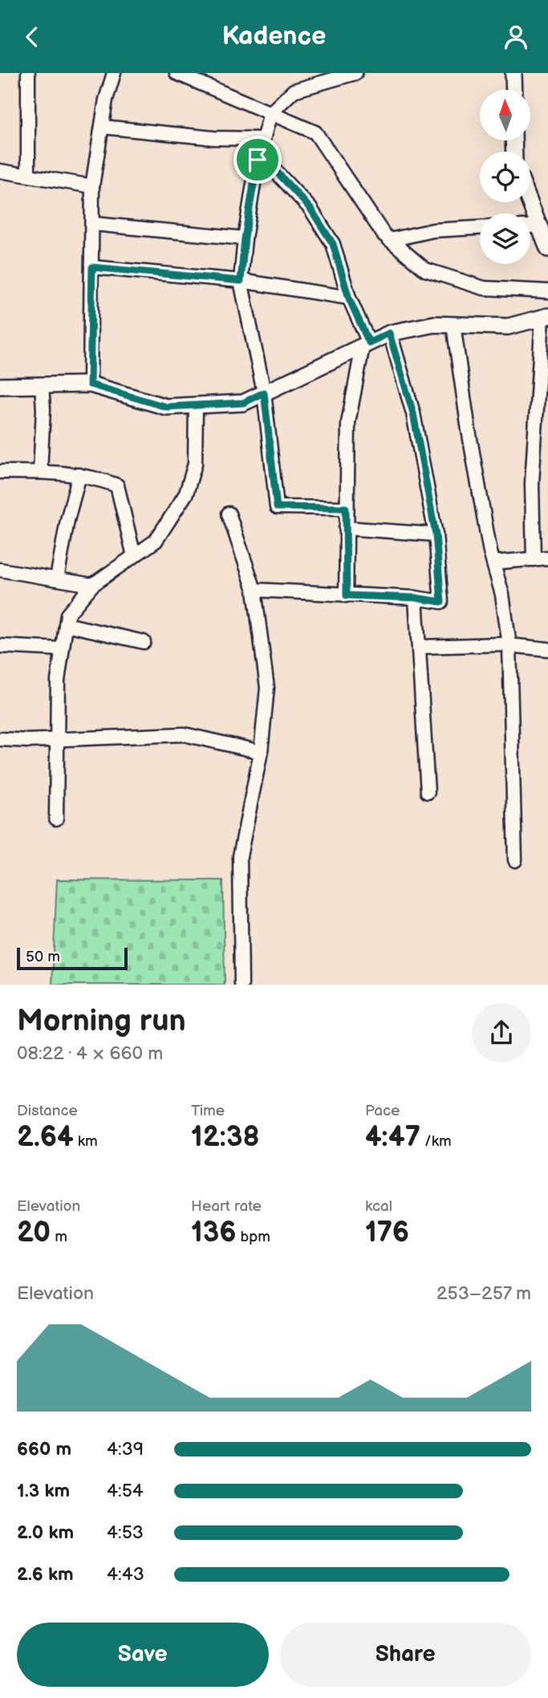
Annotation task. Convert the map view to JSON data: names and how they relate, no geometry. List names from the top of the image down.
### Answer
{
  "scale_bar": "50 m",
  "north": "top",
  "page": {
    "header": "Kadence",
    "scale": "50 m",
    "heading": ["Morning run", "08:22 · 4 × 660 m"],
    "stats": [
      ["Distance", "2.64 km"],
      ["Time", "12:38"],
      ["Pace", "4:47 /km"],
      ["Elevation", "20 m"],
      ["Heart rate", "136 bpm"],
      ["kcal", "176"]
    ],
    "chart": ["Elevation", "253–257 m"],
    "list": [
      {
        "name": "660 m",
        "note": "4:39"
      },
      {
        "name": "1.3 km",
        "note": "4:54"
      },
      {
        "name": "2.0 km",
        "note": "4:53"
      },
      {
        "name": "2.6 km",
        "note": "4:43"
      }
    ],
    "buttons": ["Save", "Share"]
  }
}
